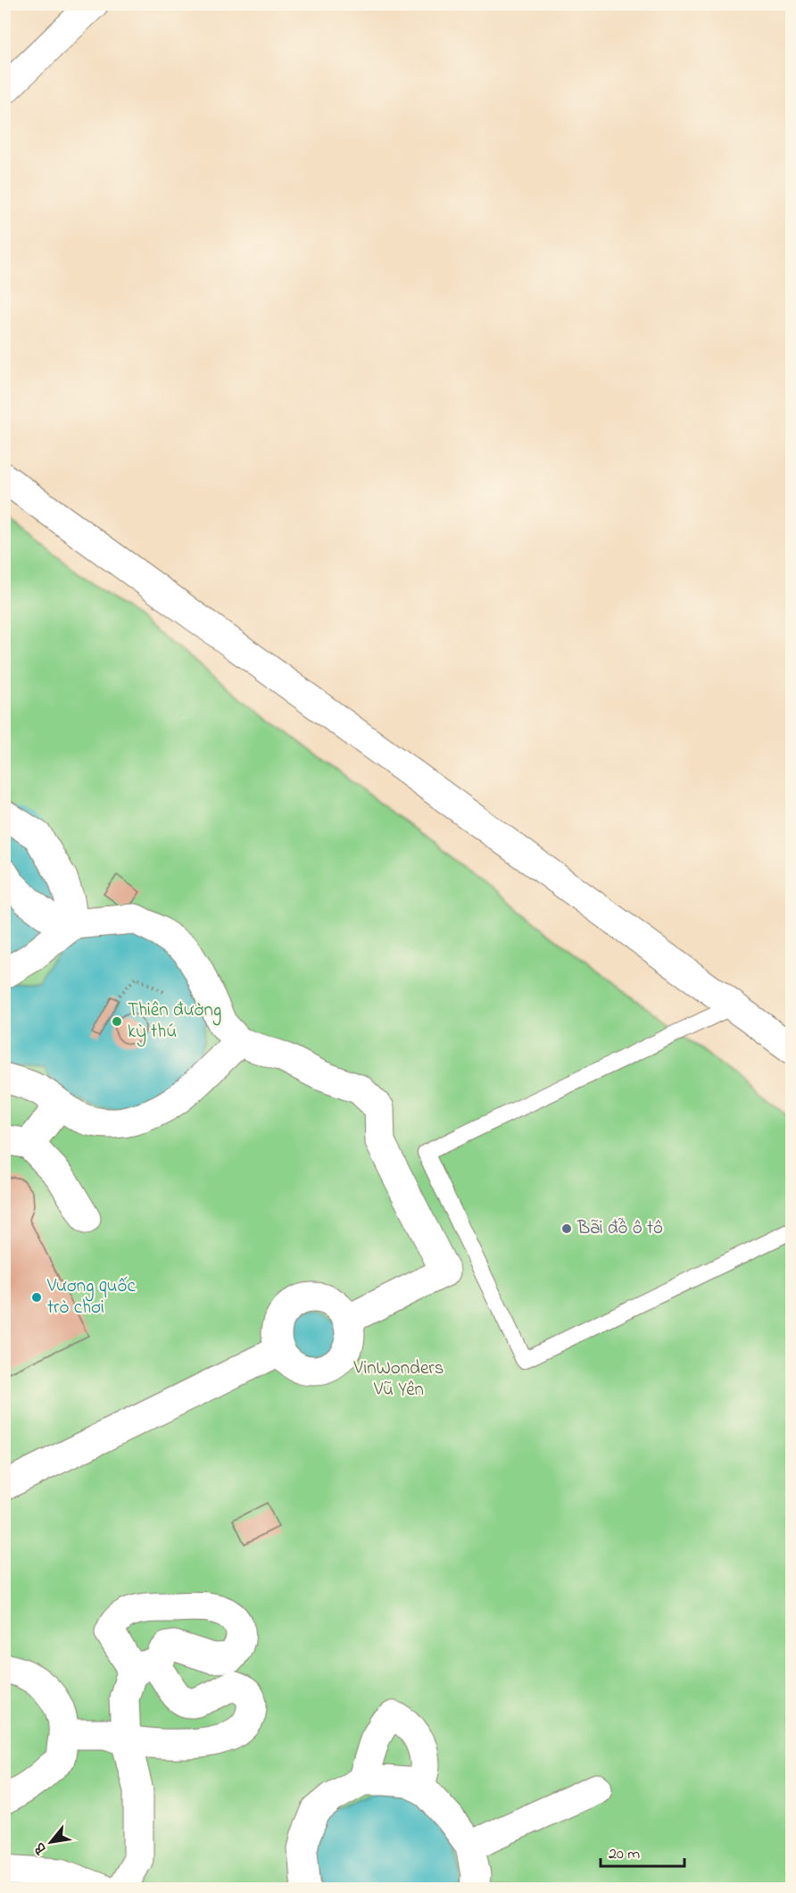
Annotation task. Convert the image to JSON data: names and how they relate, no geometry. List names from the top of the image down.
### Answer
{
  "parks": ["VinWonders Vũ Yên"],
  "places": ["Thiên đường kỳ thú", "Bãi đỗ ô tô", "Vương quốc trò chơi"],
  "scale_bar": "20 m",
  "north": "bottom left"
}
